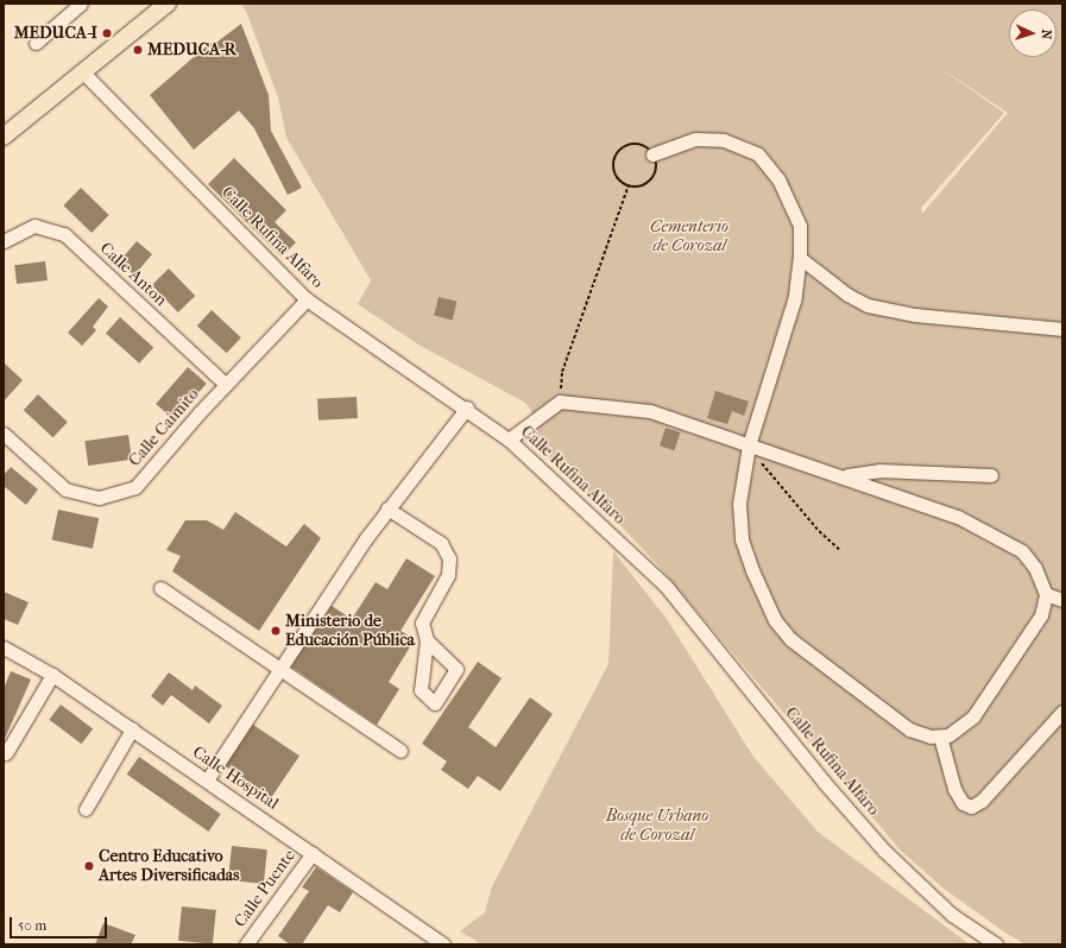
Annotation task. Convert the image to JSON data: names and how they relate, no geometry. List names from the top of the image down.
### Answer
{
  "streets": {
    "street": [
      "Calle Rufina Alfaro",
      "Calle Anton",
      "Calle Caimito",
      "Calle Hospital",
      "Calle Puente"
    ]
  },
  "crossings": [
    ["Calle Rufina Alfaro", "Calle Caimito"],
    ["Calle Anton", "Calle Caimito"],
    ["Calle Hospital", "Calle Puente"]
  ],
  "parks": ["Cementerio de Corozal", "Bosque Urbano de Corozal"],
  "places": [
    "MEDUCA-I",
    "MEDUCA-R",
    "Ministerio de Educación Pública",
    "Centro Educativo Artes Diversificadas"
  ],
  "scale_bar": "50 m",
  "north": "right"
}
